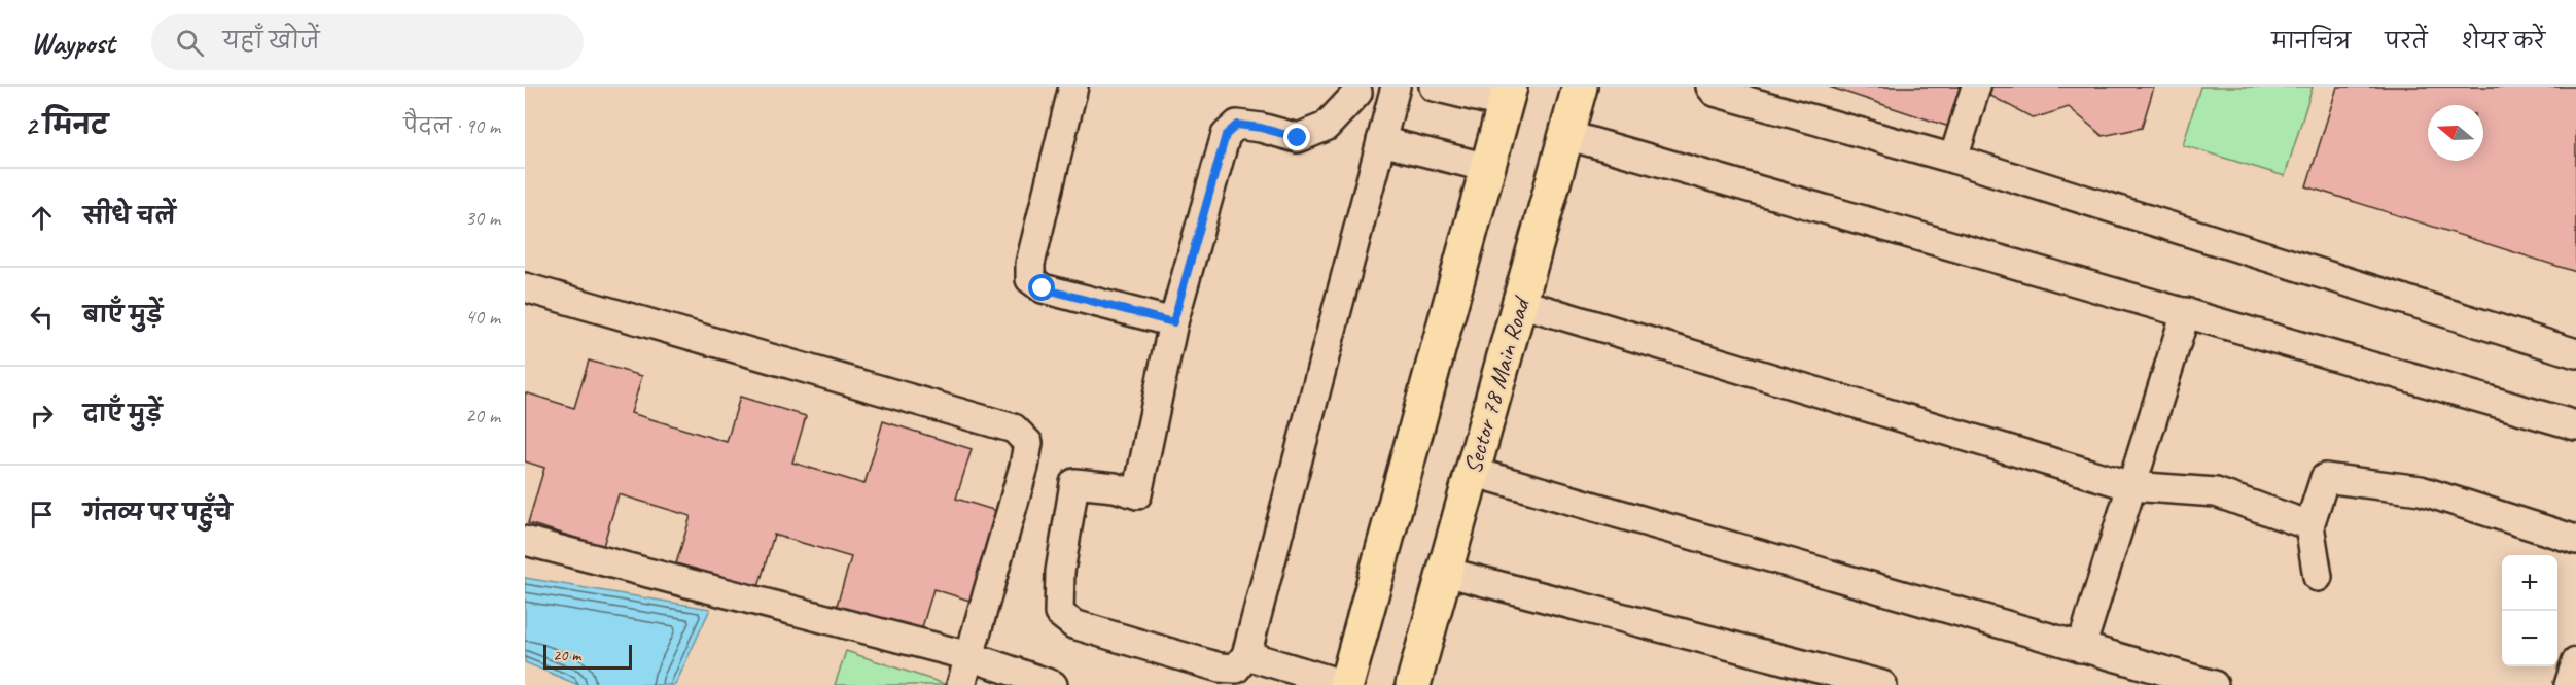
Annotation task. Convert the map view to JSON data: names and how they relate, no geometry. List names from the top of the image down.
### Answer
{
  "streets": {
    "main road": ["Sector 78 Main Road"]
  },
  "scale_bar": "20 m",
  "north": "left",
  "page": {
    "header": "Waypost",
    "search": "यहाँ खोजें",
    "nav": ["मानचित्र", "परतें", "शेयर करें"],
    "heading": ["2 मिनट", "पैदल · 90 m"],
    "list": [
      ["सीधे चलें", "30 m"],
      ["बाएँ मुड़ें", "40 m"],
      ["दाएँ मुड़ें", "20 m"],
      "गंतव्य पर पहुँचे"
    ],
    "map_buttons": ["+", "−"],
    "scale": "20 m"
  }
}
